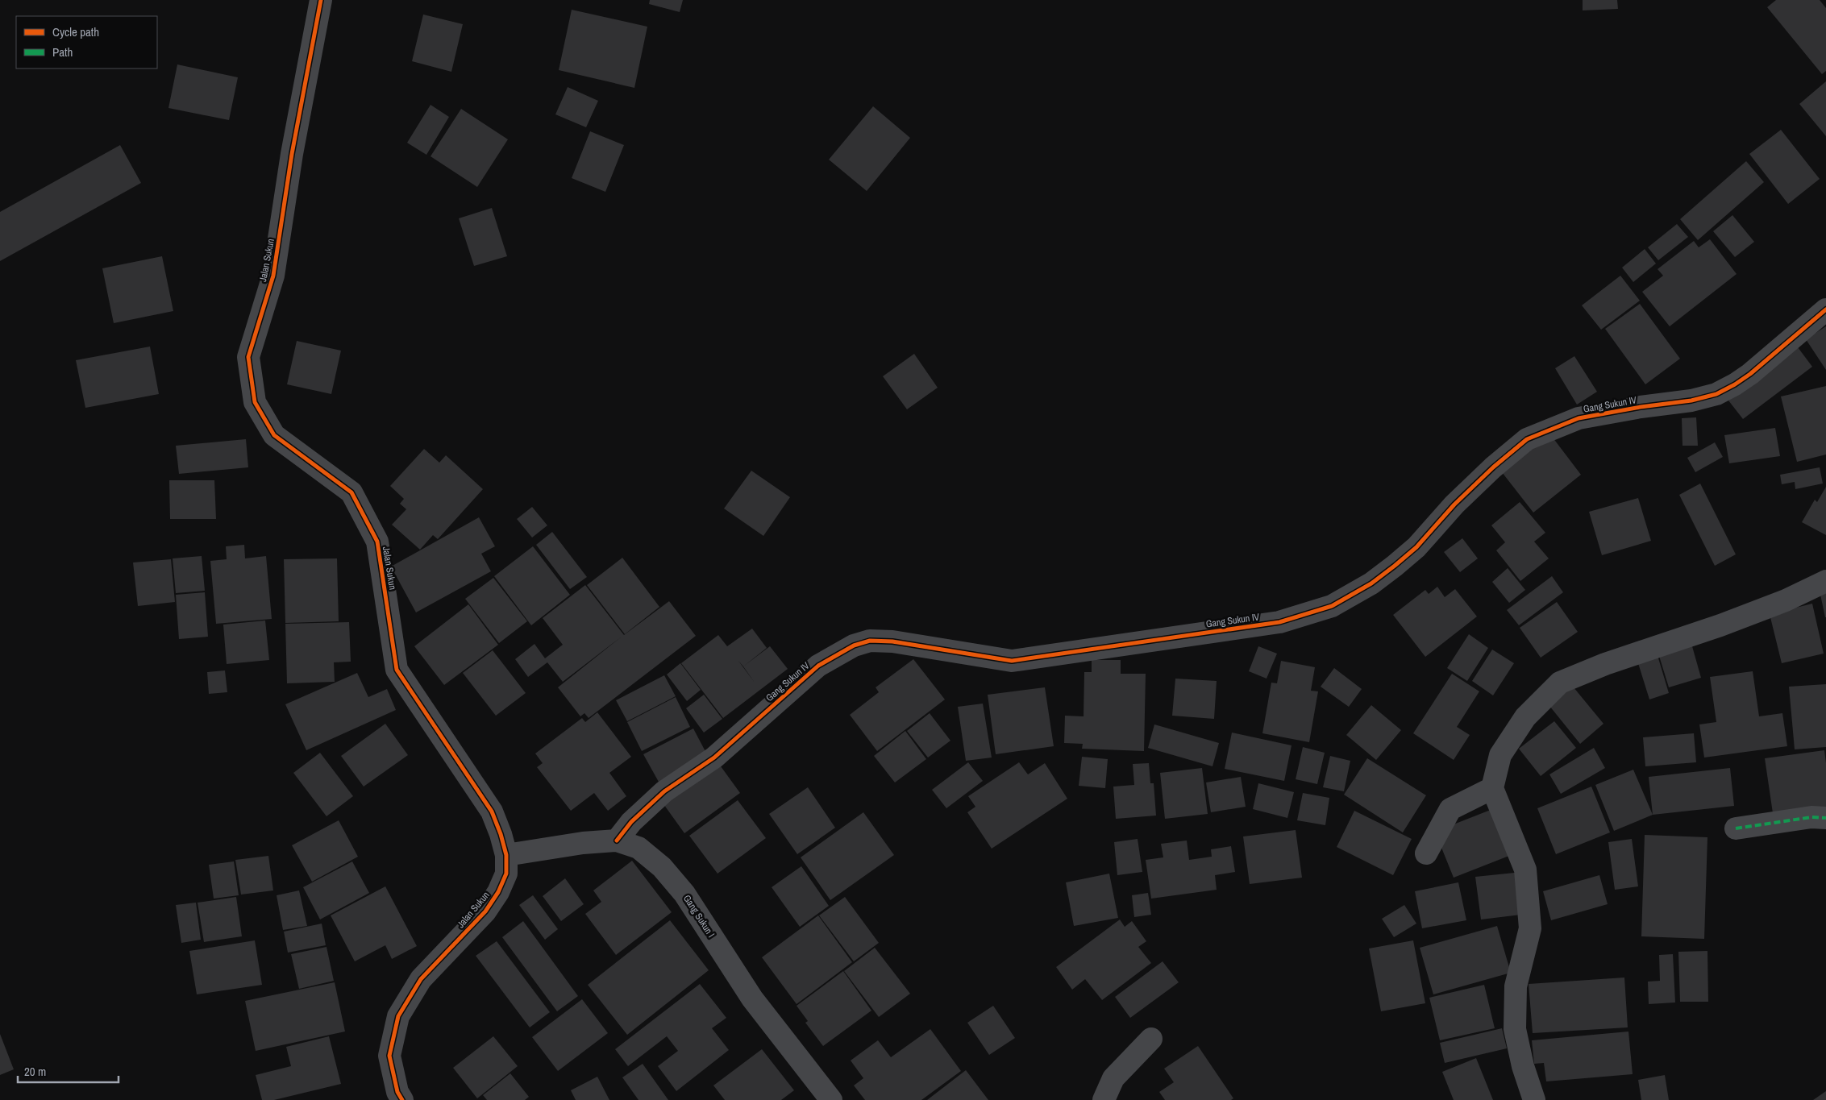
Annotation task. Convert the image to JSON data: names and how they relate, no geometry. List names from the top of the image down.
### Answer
{
  "streets": {
    "street": ["Jalan Sukun", "Gang Sukun IV", "Gang Sukun I"]
  },
  "crossings": [
    ["Jalan Sukun", "Gang Sukun I"],
    ["Gang Sukun IV", "Gang Sukun I"]
  ],
  "legend": ["Cycle path", "Path"],
  "scale_bar": "20 m"
}
